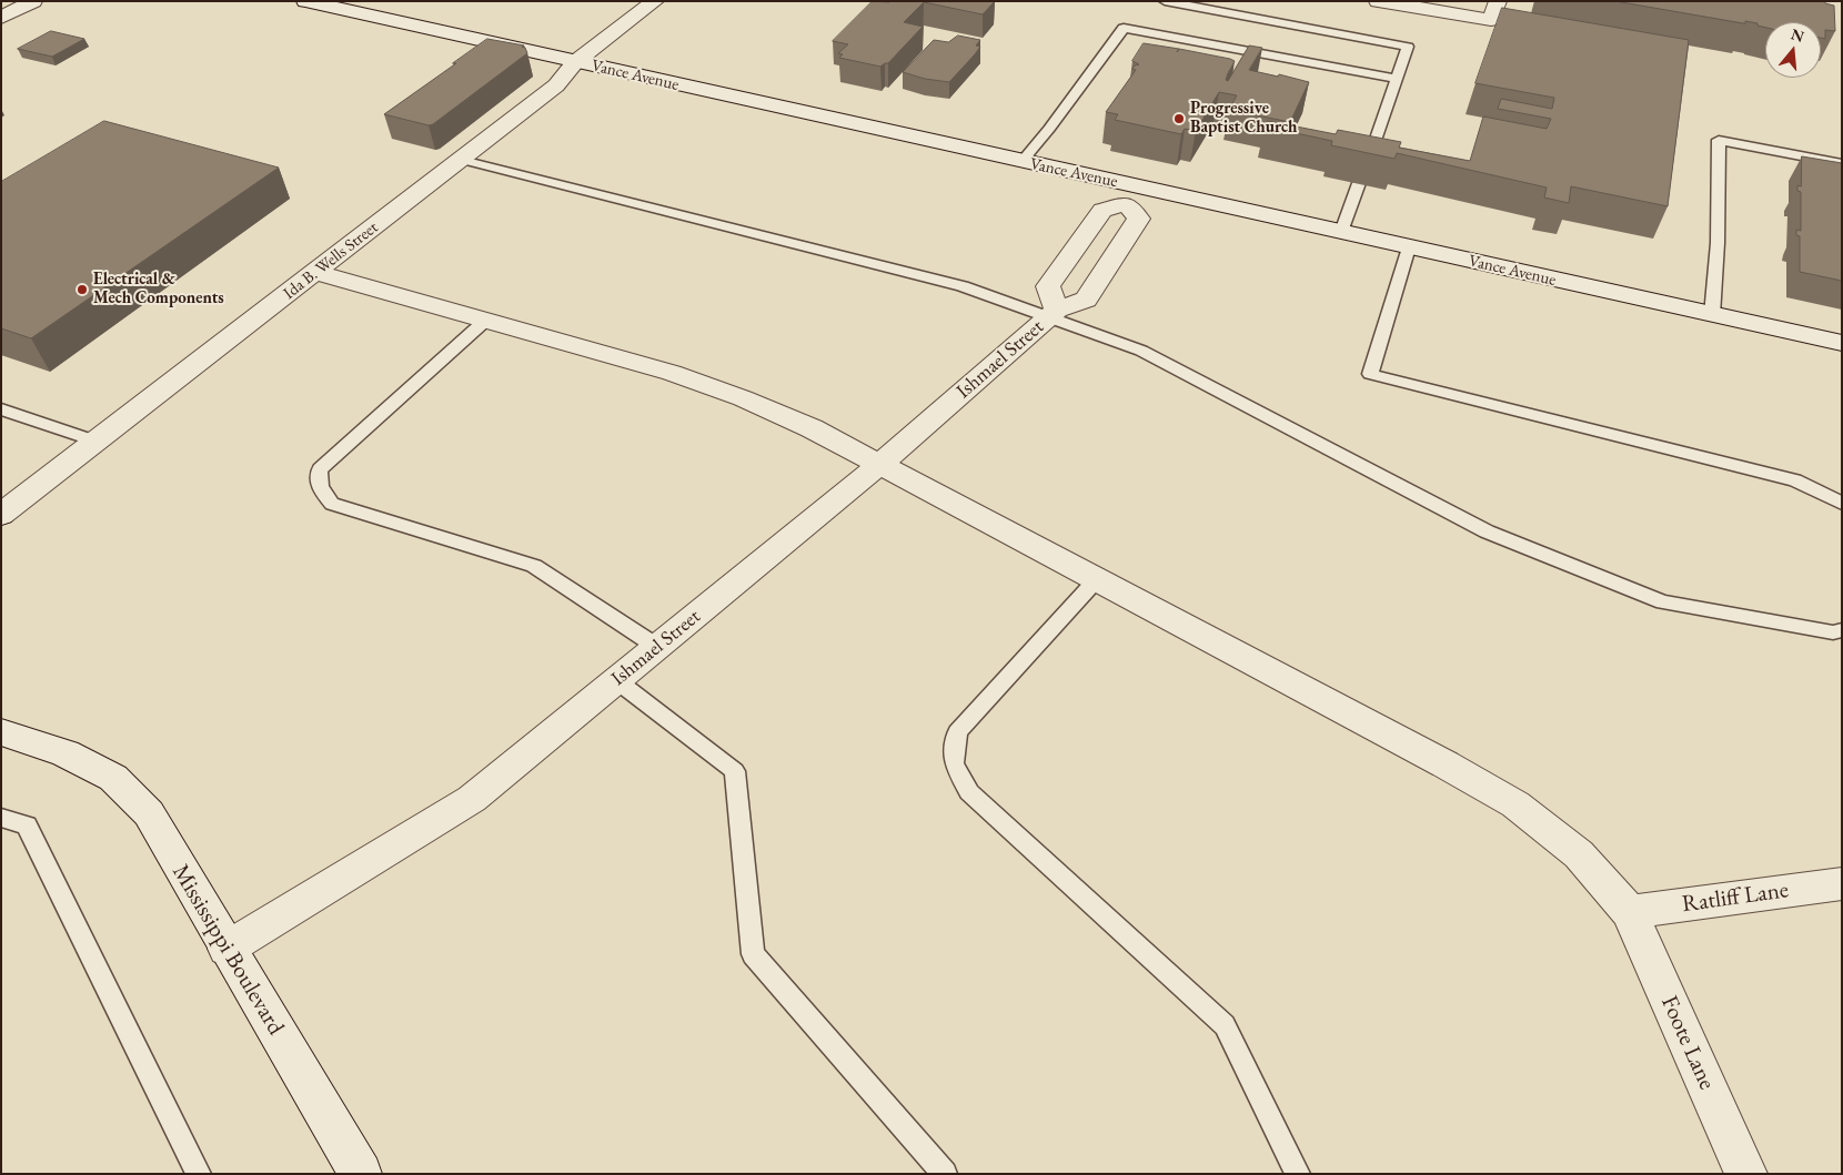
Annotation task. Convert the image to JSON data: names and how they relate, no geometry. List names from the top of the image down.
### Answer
{
  "streets": {
    "street": [
      "Vance Avenue",
      "Ida B. Wells Street",
      "Ishmael Street",
      "Ratliff Lane",
      "Mississippi Boulevard",
      "Foote Lane"
    ]
  },
  "crossings": [
    ["Vance Avenue", "Ida B. Wells Street"],
    ["Vance Avenue", "Ishmael Street"],
    ["Ida B. Wells Street", "Foote Lane"],
    ["Ishmael Street", "Mississippi Boulevard"],
    ["Ishmael Street", "Foote Lane"],
    ["Ratliff Lane", "Foote Lane"]
  ],
  "places": ["Progressive Baptist Church", "Electrical & Mech Components"],
  "north": "top"
}
